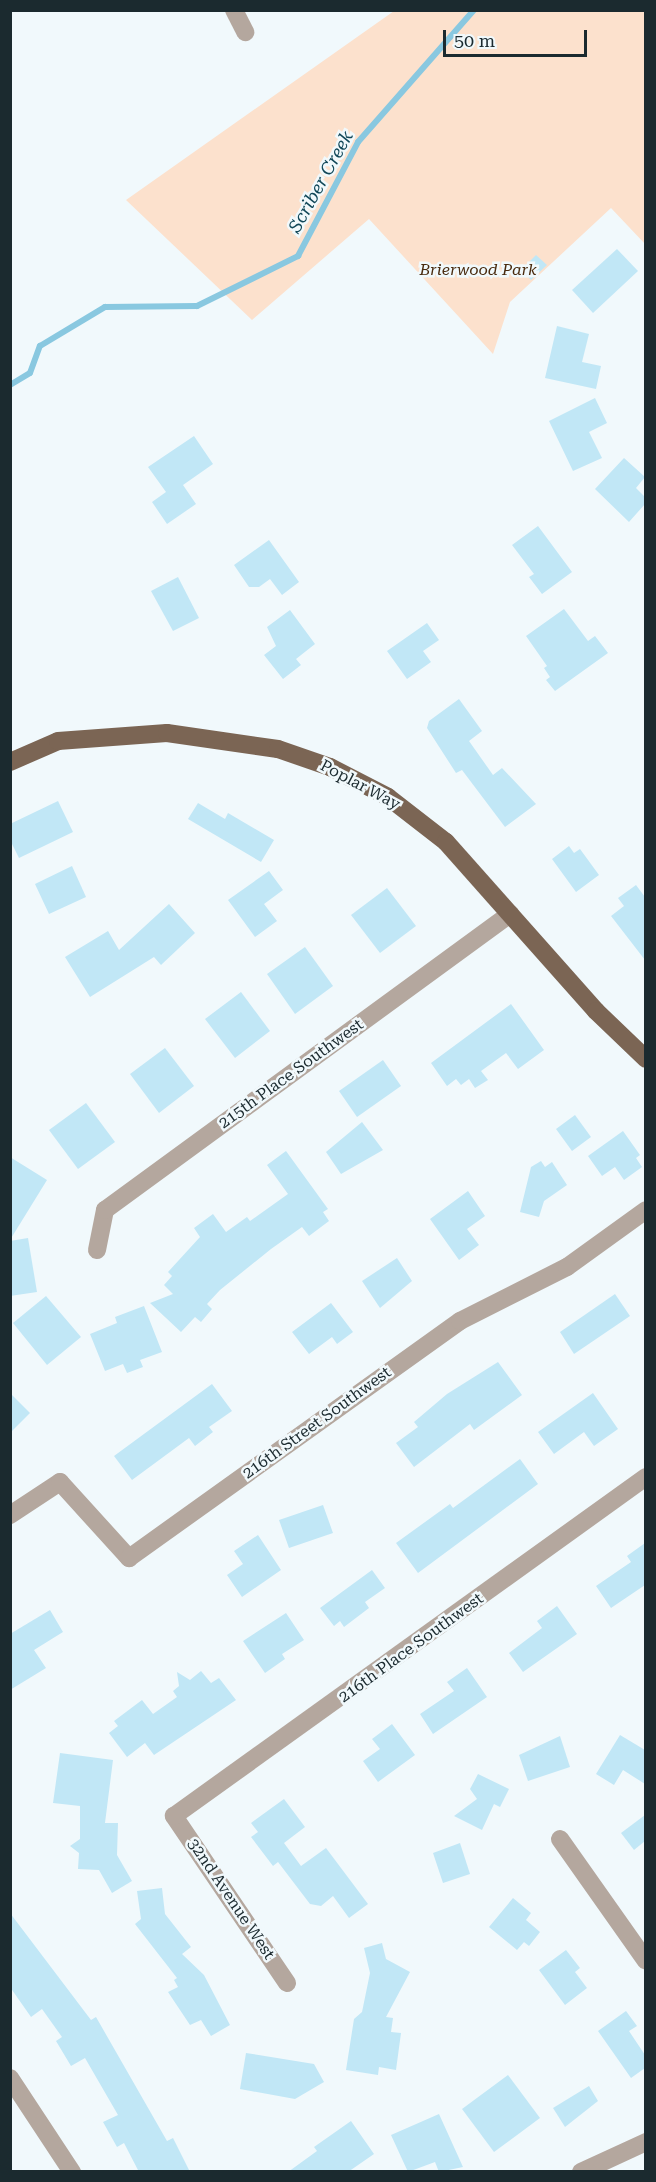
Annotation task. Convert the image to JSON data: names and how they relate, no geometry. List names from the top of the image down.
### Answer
{
  "streets": {
    "main road": ["Poplar Way"],
    "street": [
      "215th Place Southwest",
      "216th Street Southwest",
      "216th Place Southwest",
      "32nd Avenue West"
    ]
  },
  "crossings": [
    ["Poplar Way", "215th Place Southwest"],
    ["216th Place Southwest", "32nd Avenue West"]
  ],
  "water": ["Scriber Creek"],
  "parks": ["Brierwood Park"],
  "scale_bar": "50 m"
}
